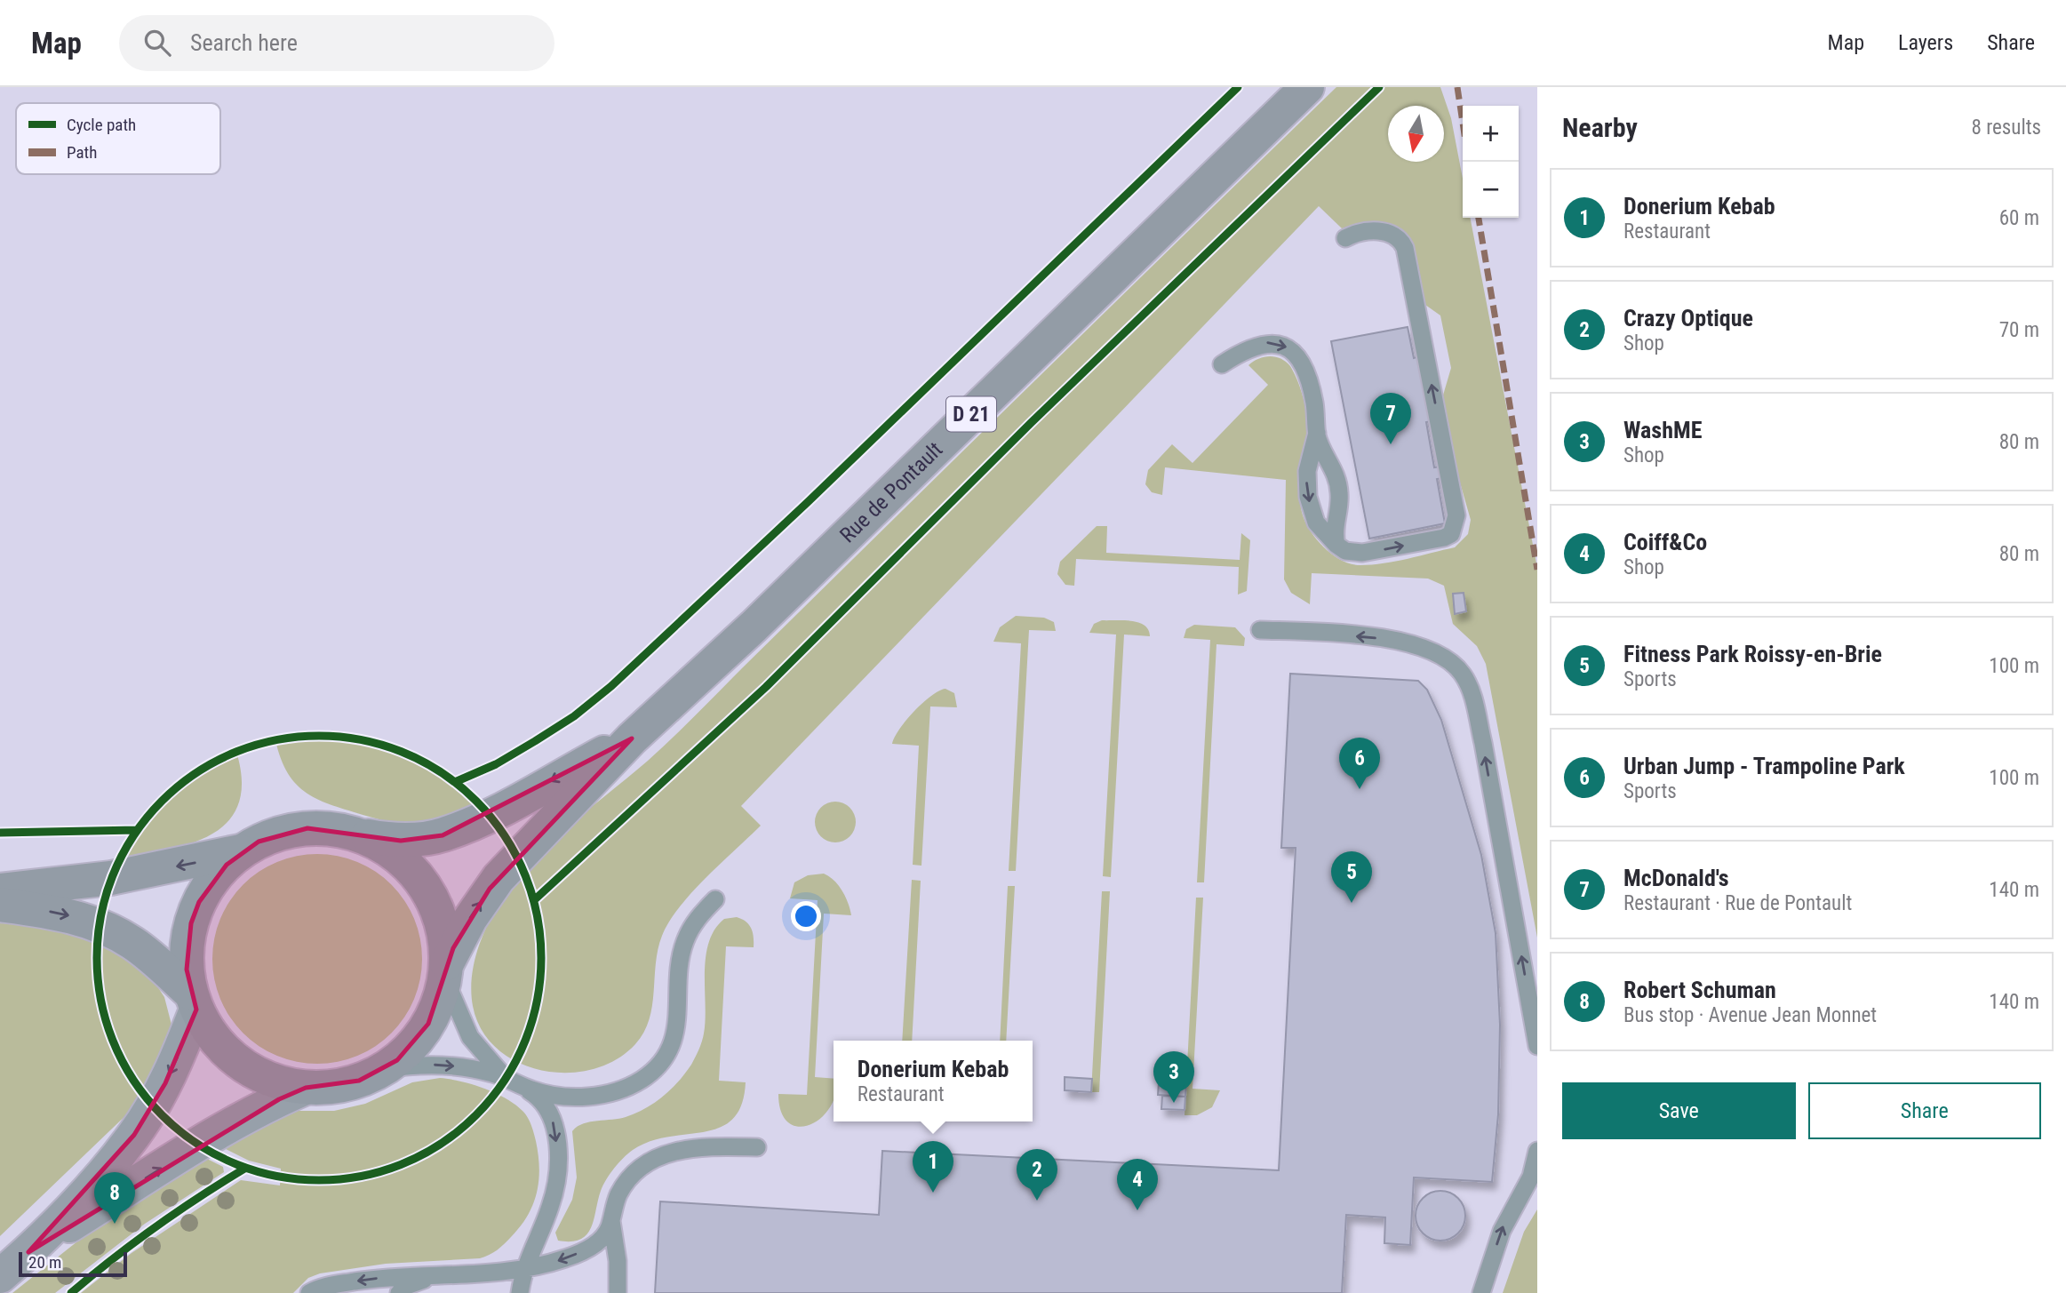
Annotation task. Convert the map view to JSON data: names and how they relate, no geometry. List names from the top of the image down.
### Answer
{
  "streets": {
    "main road": ["D 21", "Rue de Pontault"]
  },
  "legend": ["Cycle path", "Path"],
  "scale_bar": "20 m",
  "north": "bottom",
  "page": {
    "header": "Map",
    "search": "Search here",
    "nav": ["Map", "Layers", "Share"],
    "heading": ["Nearby", "8 results"],
    "map_buttons": ["+", "−"],
    "list": [
      {
        "mark": "1",
        "name": "Donerium Kebab",
        "note": "Restaurant",
        "value": "60 m"
      },
      {
        "mark": "2",
        "name": "Crazy Optique",
        "note": "Shop",
        "value": "70 m"
      },
      {
        "mark": "3",
        "name": "WashME",
        "note": "Shop",
        "value": "80 m"
      },
      {
        "mark": "4",
        "name": "Coiff&Co",
        "note": "Shop",
        "value": "80 m"
      },
      {
        "mark": "5",
        "name": "Fitness Park Roissy-en-Brie",
        "note": "Sports",
        "value": "100 m"
      },
      {
        "mark": "6",
        "name": "Urban Jump - Trampoline Park",
        "note": "Sports",
        "value": "100 m"
      },
      {
        "mark": "7",
        "name": "McDonald's",
        "note": "Restaurant · Rue de Pontault",
        "value": "140 m"
      },
      {
        "mark": "8",
        "name": "Robert Schuman",
        "note": "Bus stop · Avenue Jean Monnet",
        "value": "140 m"
      }
    ],
    "pins": [
      "7",
      "6",
      "5",
      "3",
      "1",
      "2",
      "4",
      "8"
    ],
    "popup": ["Donerium Kebab", "Restaurant"],
    "buttons": ["Save", "Share"],
    "scale": "20 m"
  }
}
